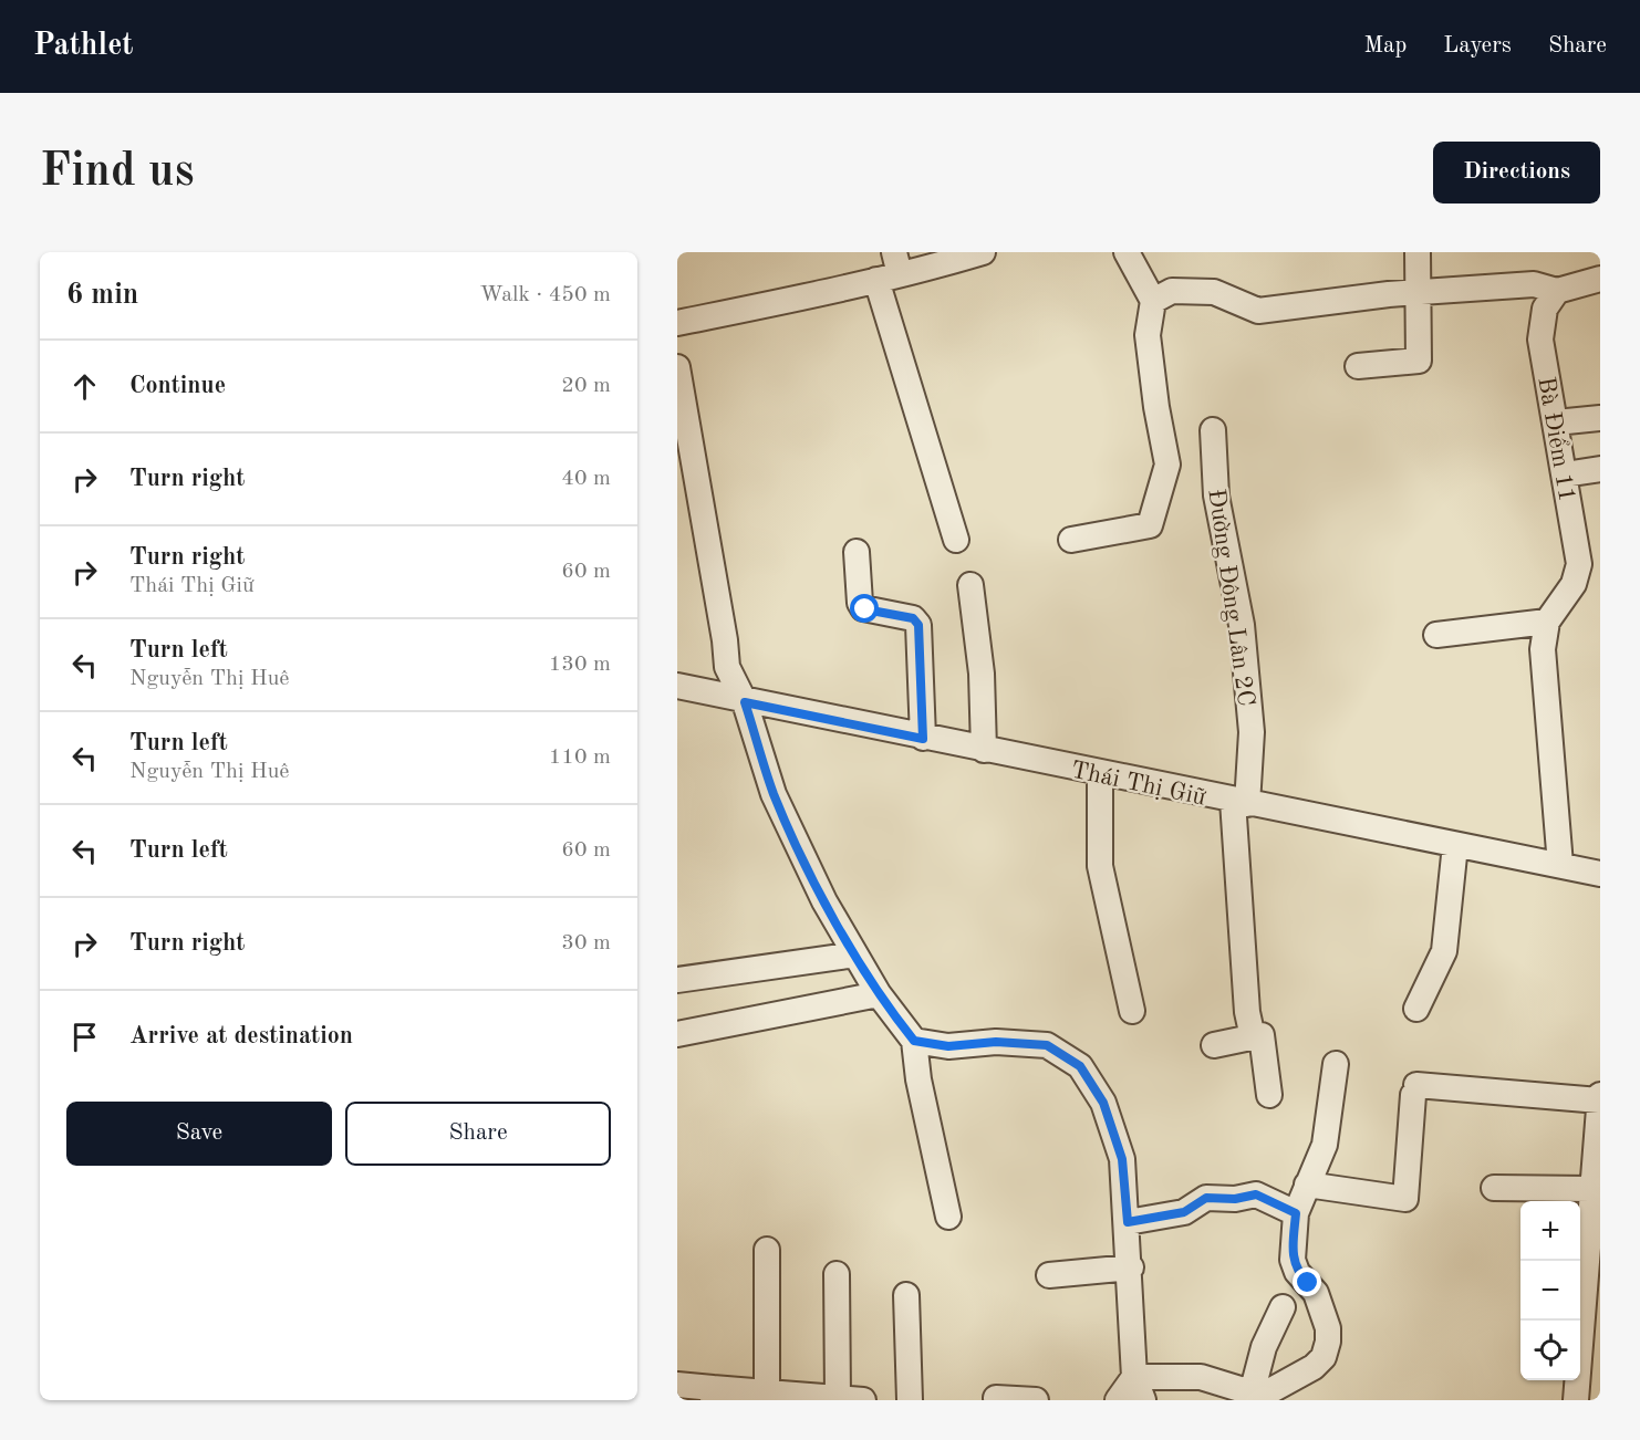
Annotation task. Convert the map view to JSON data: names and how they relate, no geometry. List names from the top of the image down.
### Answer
{
  "streets": {
    "street": ["Bà Điểm 11", "Đường Đông Lân 2C", "Thái Thị Giữ"]
  },
  "crossings": [
    ["Bà Điểm 11", "Thái Thị Giữ"],
    ["Đường Đông Lân 2C", "Thái Thị Giữ"]
  ],
  "page": {
    "header": "Pathlet",
    "nav": ["Map", "Layers", "Share"],
    "buttons": [
      "Directions",
      ["Save", "Share"]
    ],
    "title": "Find us",
    "heading": ["6 min", "Walk · 450 m"],
    "list": [
      ["Continue", "20 m"],
      ["Turn right", "40 m"],
      ["Turn right", "Thái Thị Giữ", "60 m"],
      ["Turn left", "Nguyễn Thị Huê", "130 m"],
      ["Turn left", "Nguyễn Thị Huê", "110 m"],
      ["Turn left", "60 m"],
      ["Turn right", "30 m"],
      "Arrive at destination"
    ],
    "map_buttons": ["+", "−"]
  }
}
